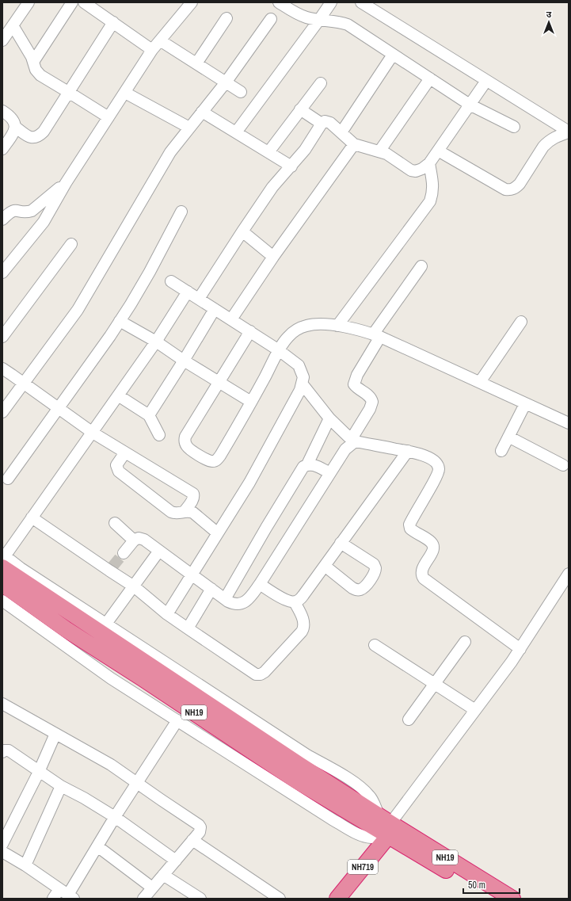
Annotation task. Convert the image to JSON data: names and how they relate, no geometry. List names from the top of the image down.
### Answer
{
  "streets": {
    "highway": ["NH19", "NH719"]
  },
  "crossings": [
    ["NH19", "NH719"]
  ],
  "scale_bar": "50 m",
  "north": "top"
}
